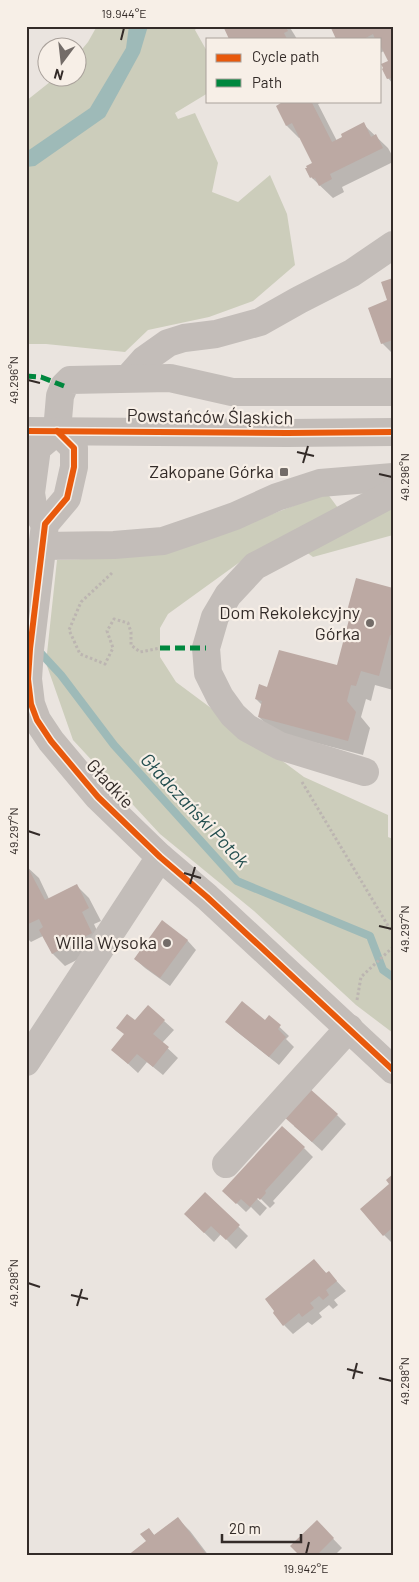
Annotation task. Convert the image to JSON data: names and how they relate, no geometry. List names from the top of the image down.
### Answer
{
  "streets": {
    "street": ["Powstańców Śląskich", "Gładkie"]
  },
  "water": ["Gładczański Potok"],
  "places": {
    "transit": ["Zakopane Górka"],
    "other": ["Dom Rekolekcyjny Górka", "Willa Wysoka"]
  },
  "legend": ["Cycle path", "Path"],
  "scale_bar": "20 m",
  "north": "bottom",
  "coordinates": [
    "19.944°E",
    "49.296°N",
    "49.297°N",
    "49.298°N",
    "19.942°E"
  ]
}
